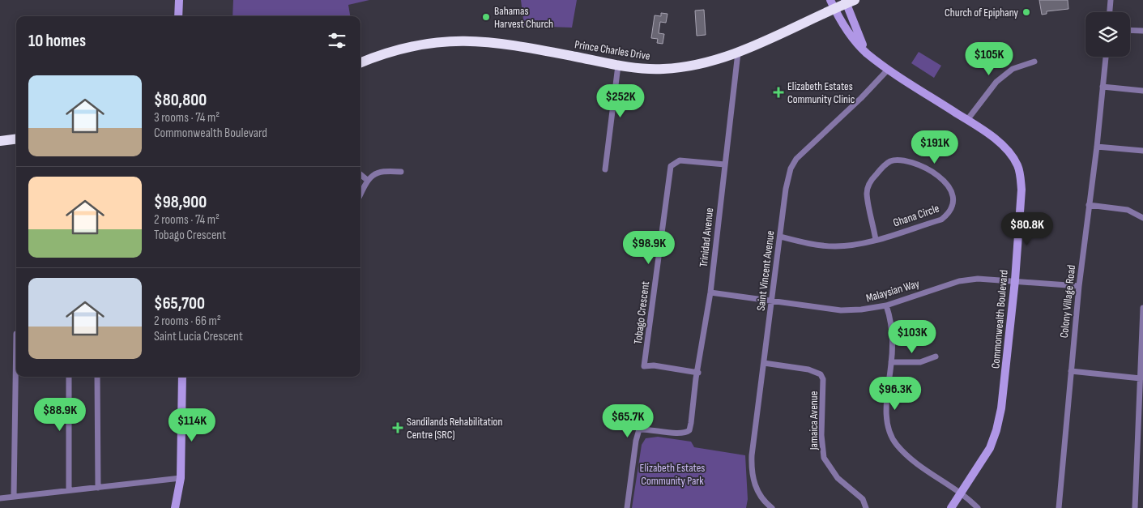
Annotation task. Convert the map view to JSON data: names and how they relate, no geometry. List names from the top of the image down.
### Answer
{
  "streets": {
    "highway": ["Prince Charles Drive"],
    "street": [
      "Ghana Circle",
      "Trinidad Avenue",
      "Saint Vincent Avenue",
      "Malaysian Way",
      "Colony Village Road",
      "Tobago Crescent",
      "Commonwealth Boulevard",
      "Jamaica Avenue"
    ]
  },
  "crossings": [
    ["Prince Charles Drive", "Trinidad Avenue"],
    ["Prince Charles Drive", "Commonwealth Boulevard"],
    ["Ghana Circle", "Saint Vincent Avenue"],
    ["Trinidad Avenue", "Malaysian Way"],
    ["Trinidad Avenue", "Tobago Crescent"],
    ["Saint Vincent Avenue", "Malaysian Way"],
    ["Saint Vincent Avenue", "Commonwealth Boulevard"],
    ["Saint Vincent Avenue", "Jamaica Avenue"],
    ["Malaysian Way", "Colony Village Road"],
    ["Malaysian Way", "Commonwealth Boulevard"]
  ],
  "parks": ["Elizabeth Estates Community Park"],
  "places": {
    "other": ["Church of Epiphany", "Bahamas Harvest Church"],
    "health": ["Elizabeth Estates Community Clinic", "Sandilands Rehabilitation Centre (SRC)"]
  },
  "page": {
    "heading": "10 homes",
    "price": [
      "$105K",
      "$252K",
      "$191K",
      "$80.8K",
      "$98.9K",
      "$103K",
      "$96.3K",
      "$88.9K",
      "$65.7K",
      "$114K"
    ],
    "list": [
      {
        "name": "$80,800",
        "note": "3 rooms · 74 m² · Commonwealth Boulevard"
      },
      {
        "name": "$98,900",
        "note": "2 rooms · 74 m² · Tobago Crescent"
      },
      {
        "name": "$65,700",
        "note": "2 rooms · 66 m² · Saint Lucia Crescent"
      }
    ]
  }
}
